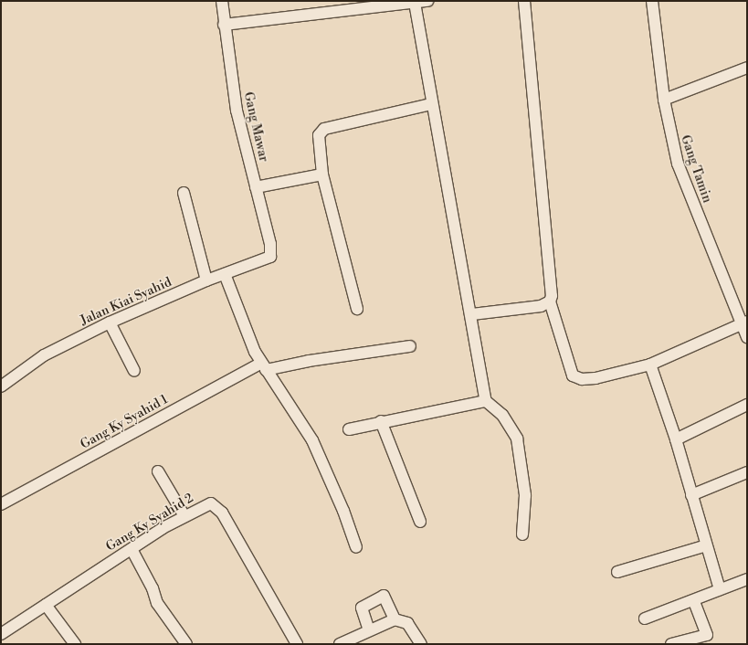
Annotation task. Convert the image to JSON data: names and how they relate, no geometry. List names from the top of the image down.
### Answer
{
  "streets": {
    "street": [
      "Gang Mawar",
      "Gang Tamin",
      "Jalan Kiai Syahid",
      "Gang Ky Syahid 1",
      "Gang Ky Syahid 2"
    ]
  },
  "crossings": [
    ["Gang Mawar", "Jalan Kiai Syahid"]
  ]
}
